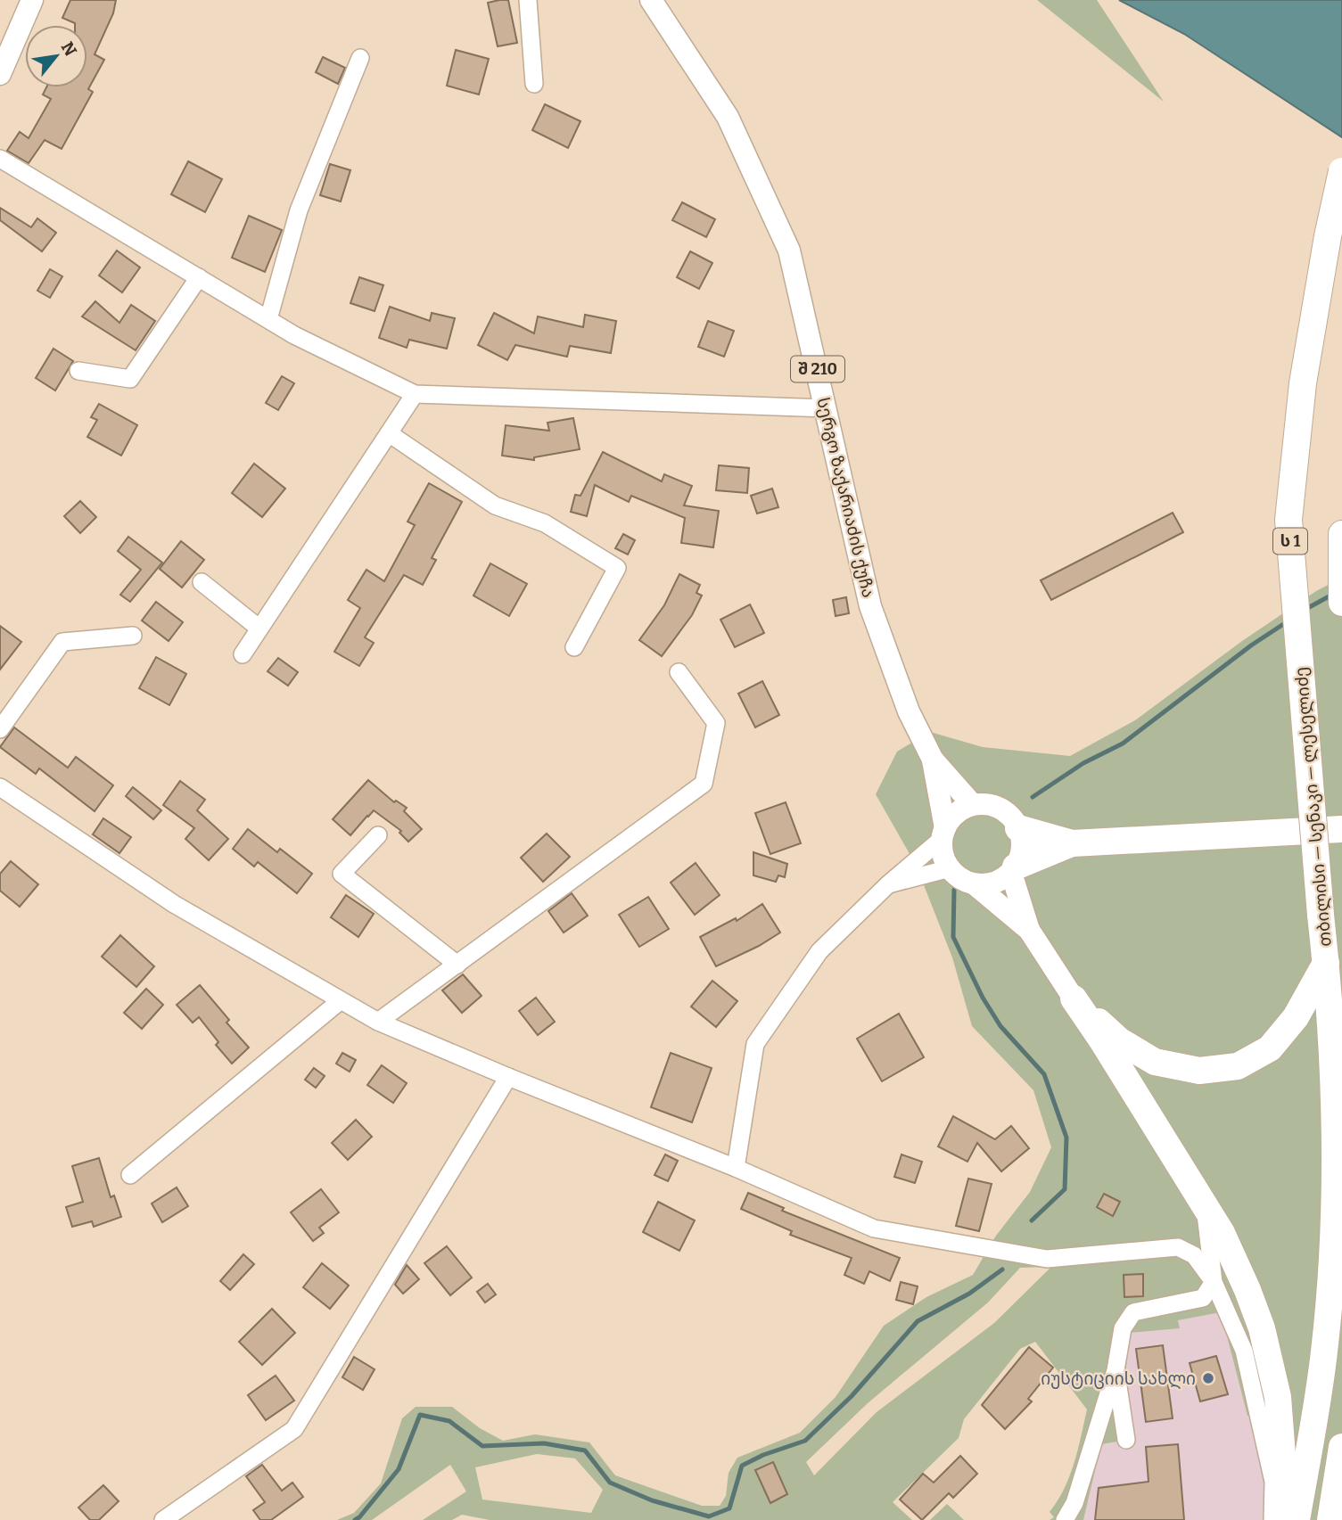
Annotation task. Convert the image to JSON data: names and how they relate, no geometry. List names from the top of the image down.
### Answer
{
  "streets": {
    "highway": ["ს 1", "თბილისი — სენაკი — ლესელიძე"],
    "main road": ["შ 210", "სერგო ზაქარიაძის ქუჩა"]
  },
  "places": ["იუსტიციის სახლი"],
  "north": "top right"
}
